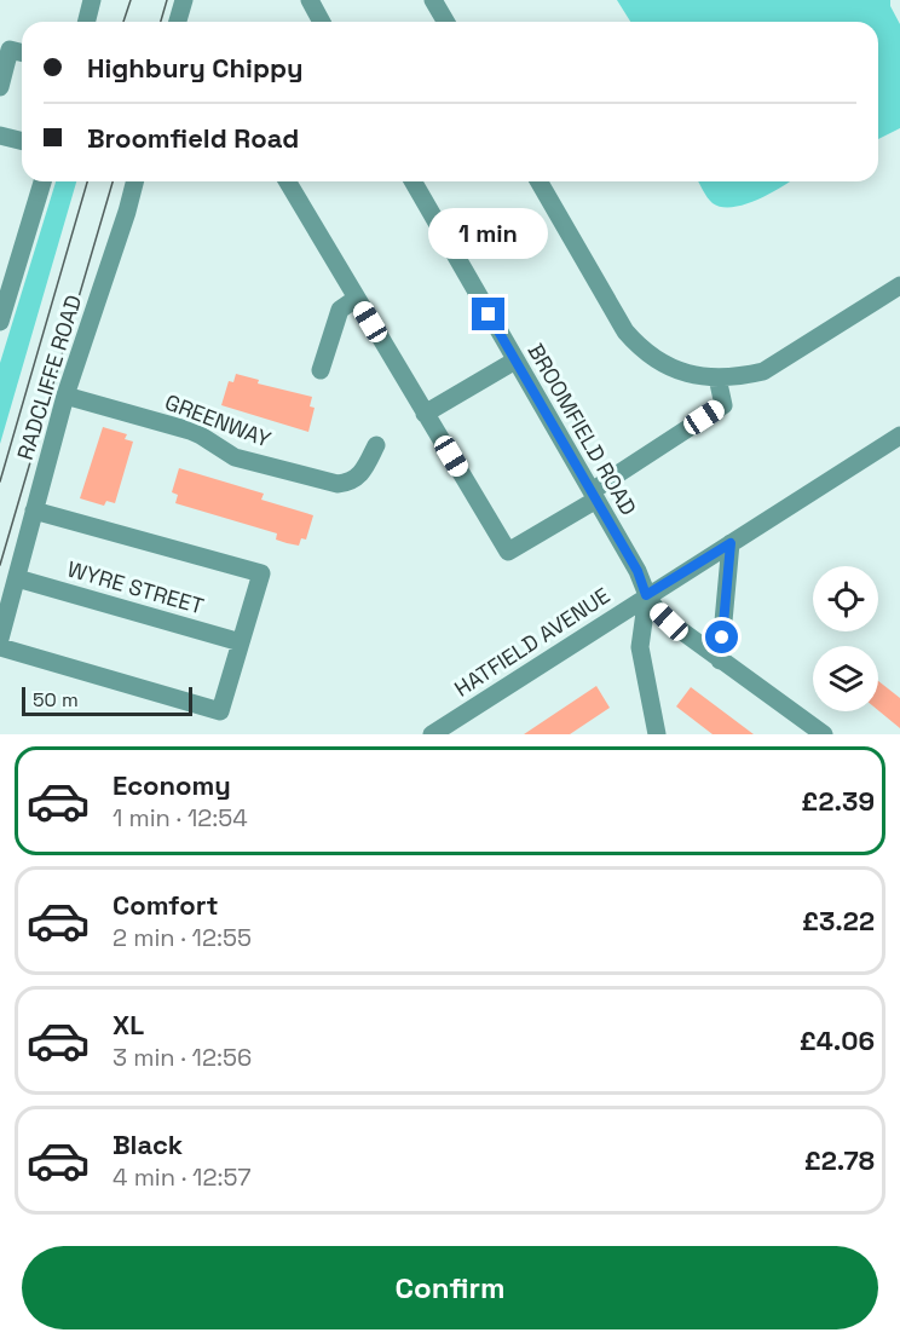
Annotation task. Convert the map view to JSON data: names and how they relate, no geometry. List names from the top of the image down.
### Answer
{
  "streets": {
    "street": [
      "RADCLIFFE ROAD",
      "GREENWAY",
      "BROOMFIELD ROAD",
      "WYRE STREET",
      "HATFIELD AVENUE"
    ]
  },
  "crossings": [
    ["RADCLIFFE ROAD", "GREENWAY"],
    ["RADCLIFFE ROAD", "WYRE STREET"],
    ["BROOMFIELD ROAD", "HATFIELD AVENUE"]
  ],
  "scale_bar": "50 m",
  "page": {
    "banner": ["Highbury Chippy", "Broomfield Road"],
    "bubble": "1 min",
    "scale": "50 m",
    "list": [
      {
        "name": "Economy",
        "note": "1 min · 12:54",
        "value": "£2.39"
      },
      {
        "name": "Comfort",
        "note": "2 min · 12:55",
        "value": "£3.22"
      },
      {
        "name": "XL",
        "note": "3 min · 12:56",
        "value": "£4.06"
      },
      {
        "name": "Black",
        "note": "4 min · 12:57",
        "value": "£2.78"
      }
    ],
    "buttons": "Confirm"
  }
}
